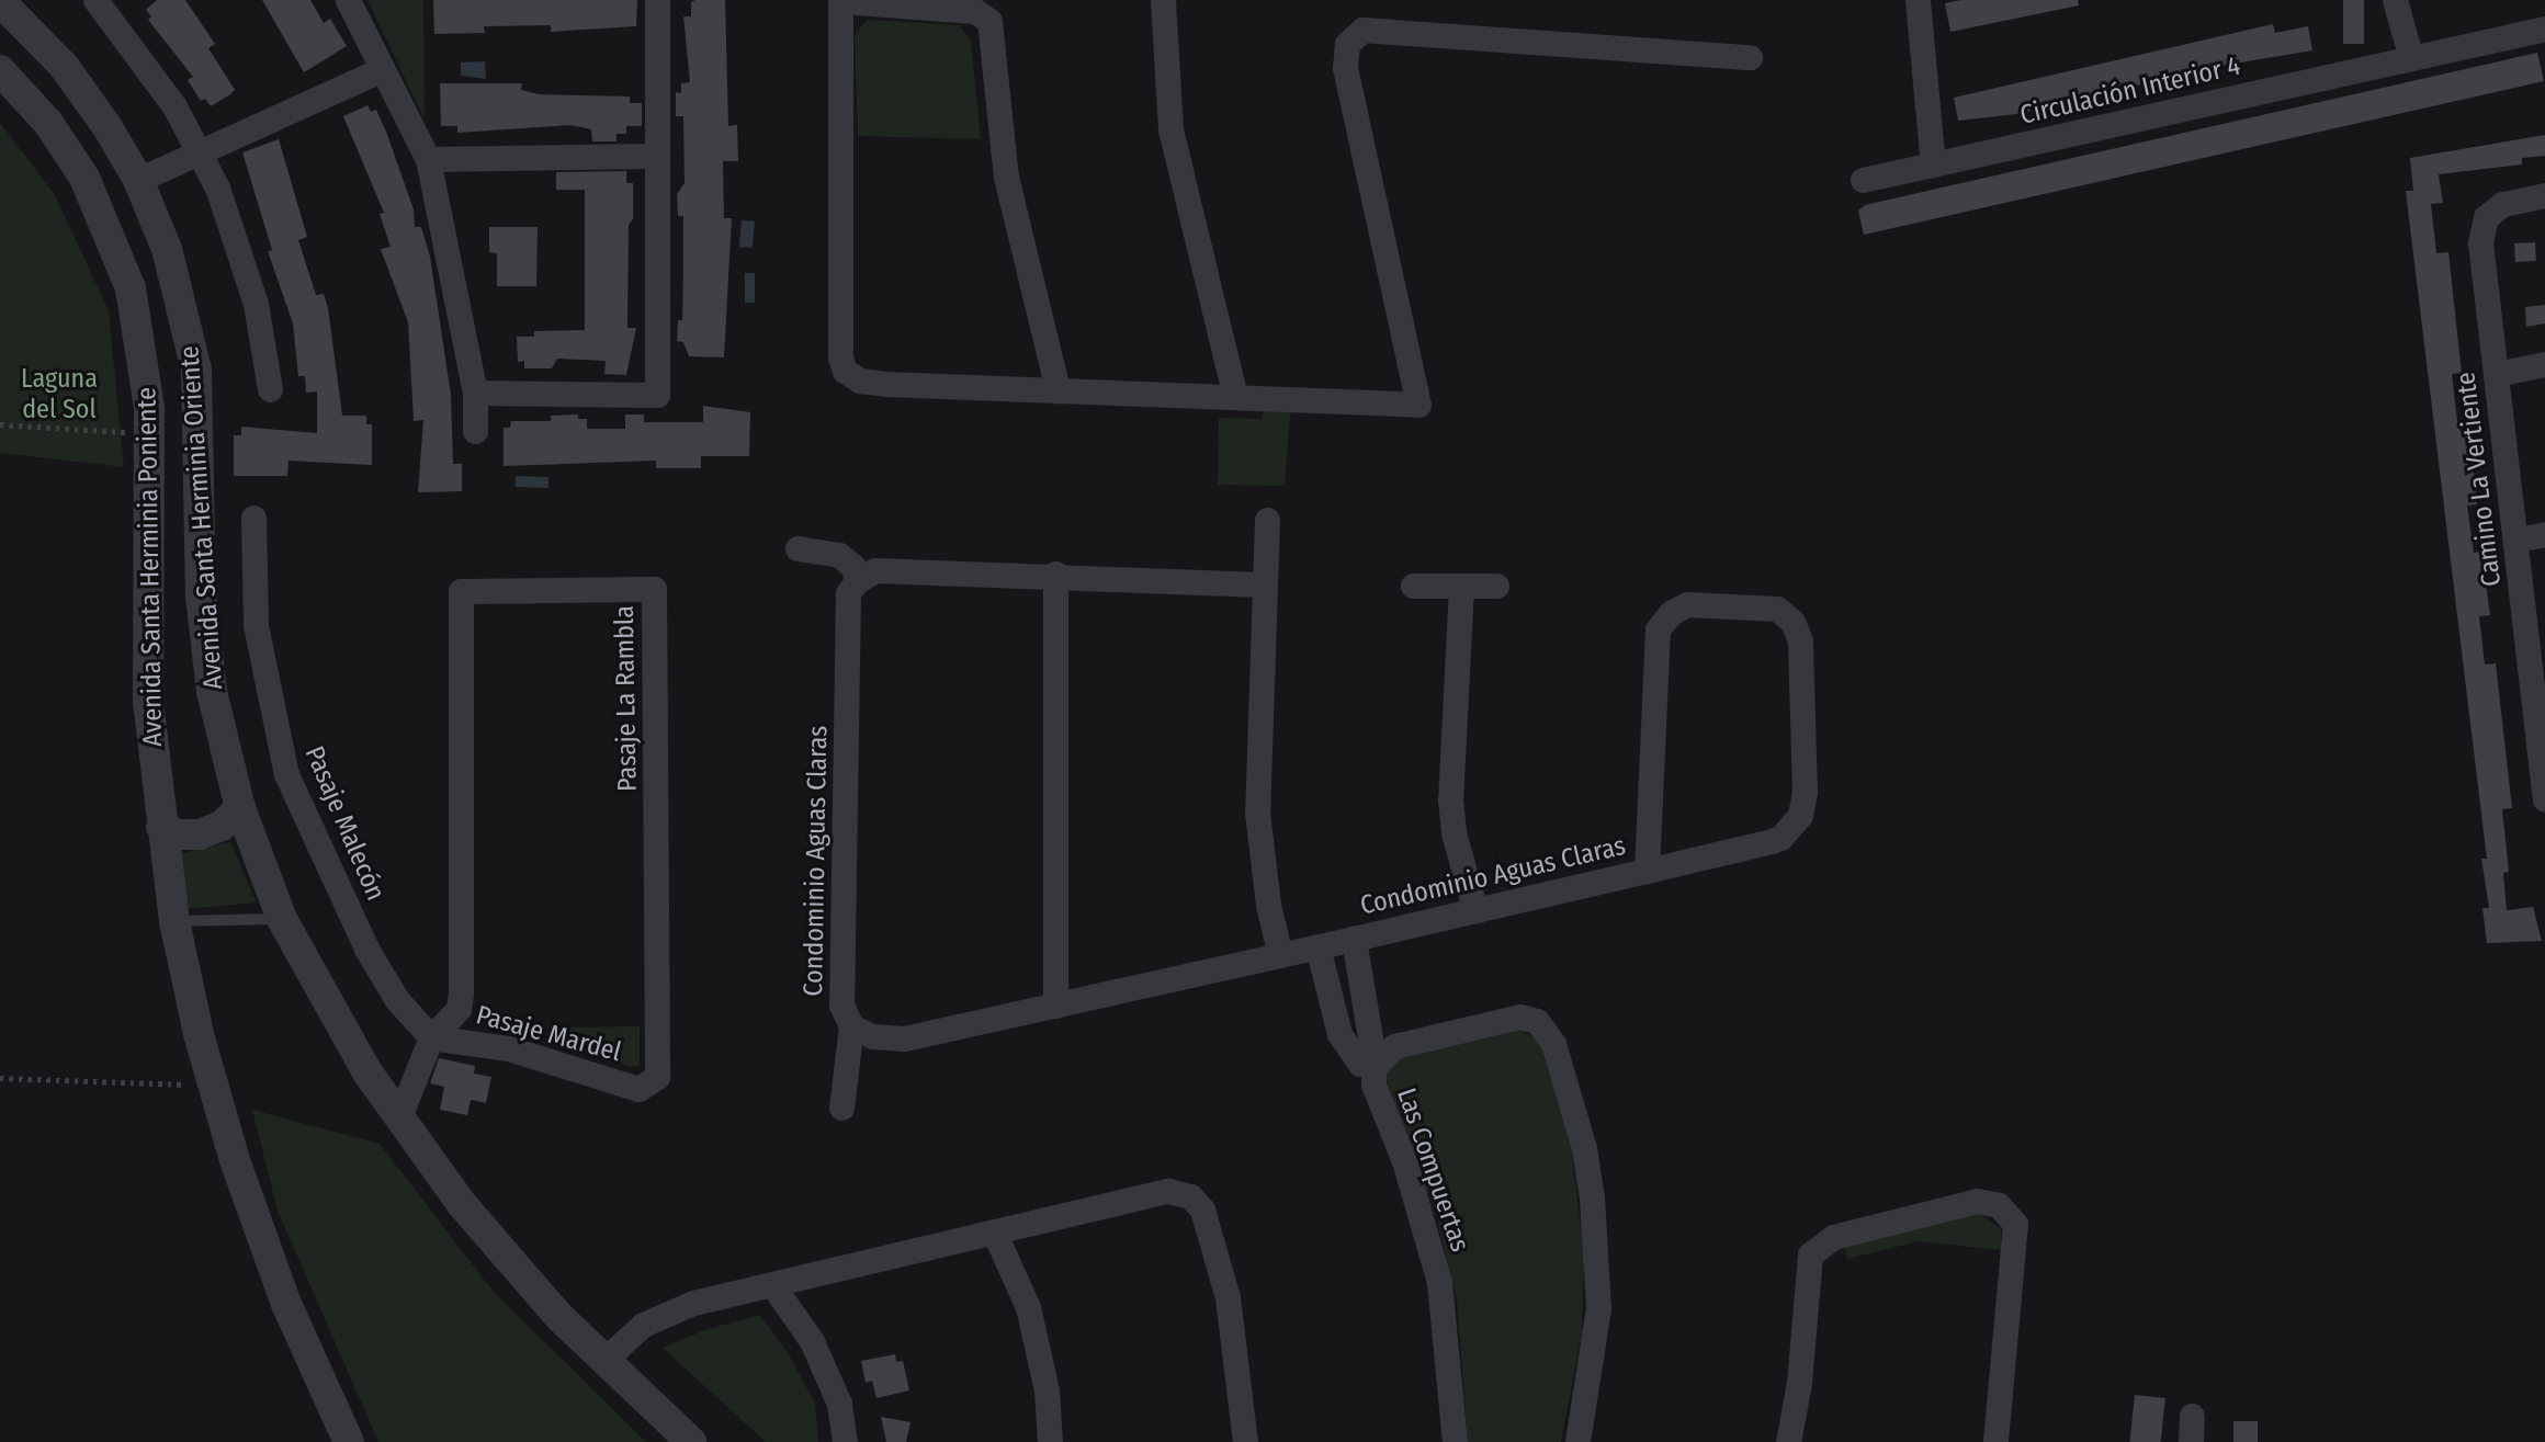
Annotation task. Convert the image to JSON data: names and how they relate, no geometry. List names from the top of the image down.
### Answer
{
  "streets": {
    "street": [
      "Circulación Interior 4",
      "Camino La Vertiente",
      "Avenida Santa Herminia Oriente",
      "Avenida Santa Herminia Poniente",
      "Pasaje La Rambla",
      "Pasaje Malecón",
      "Condominio Aguas Claras",
      "Pasaje Mardel",
      "Las Compuertas"
    ]
  },
  "crossings": [
    ["Pasaje La Rambla", "Pasaje Malecón"],
    ["Pasaje La Rambla", "Pasaje Mardel"],
    ["Pasaje Malecón", "Pasaje Mardel"],
    ["Condominio Aguas Claras", "Las Compuertas"]
  ],
  "parks": ["Laguna del Sol"]
}
